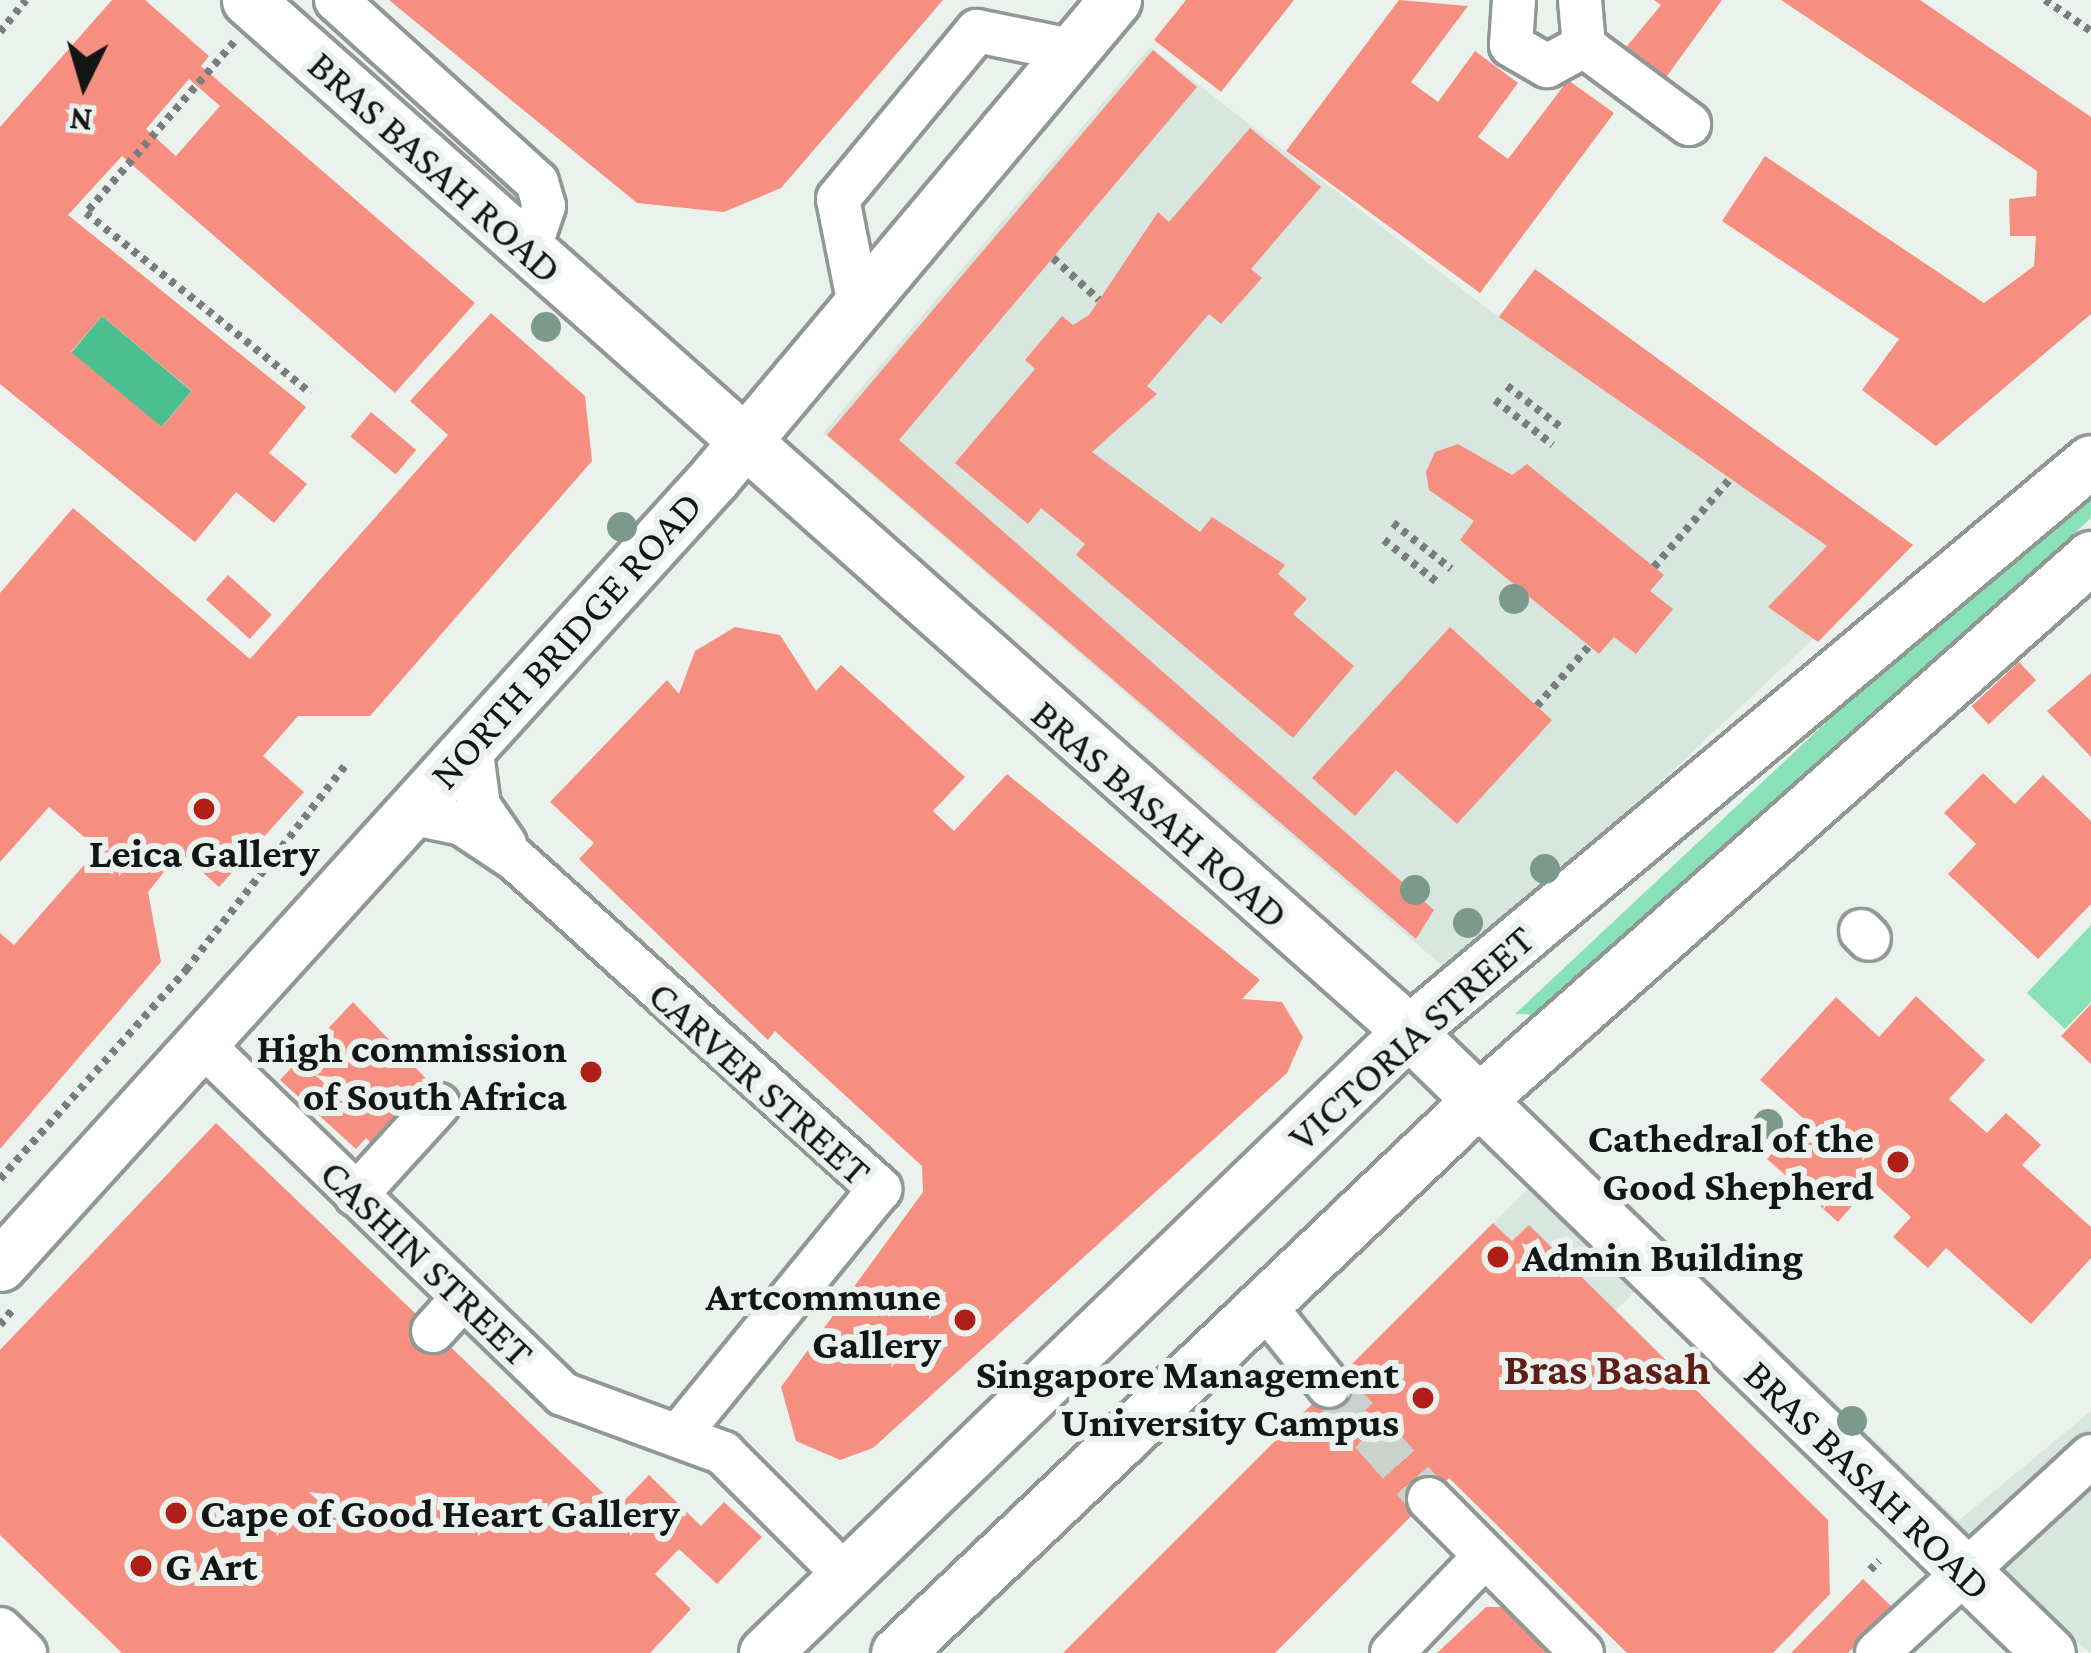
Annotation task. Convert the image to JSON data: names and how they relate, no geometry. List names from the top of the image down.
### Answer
{
  "streets": {
    "main road": ["BRAS BASAH ROAD", "NORTH BRIDGE ROAD", "VICTORIA STREET"],
    "street": ["CARVER STREET", "CASHIN STREET"]
  },
  "crossings": [
    ["BRAS BASAH ROAD", "NORTH BRIDGE ROAD"],
    ["BRAS BASAH ROAD", "VICTORIA STREET"],
    ["NORTH BRIDGE ROAD", "CARVER STREET"],
    ["NORTH BRIDGE ROAD", "CASHIN STREET"],
    ["VICTORIA STREET", "CASHIN STREET"],
    ["CARVER STREET", "CASHIN STREET"]
  ],
  "districts": ["Bras Basah"],
  "places": [
    "Leica Gallery",
    "High commission of South Africa",
    "Cathedral of the Good Shepherd",
    "Admin Building",
    "Artcommune Gallery",
    "Singapore Management University Campus",
    "Cape of Good Heart Gallery",
    "G Art"
  ],
  "north": "bottom"
}
